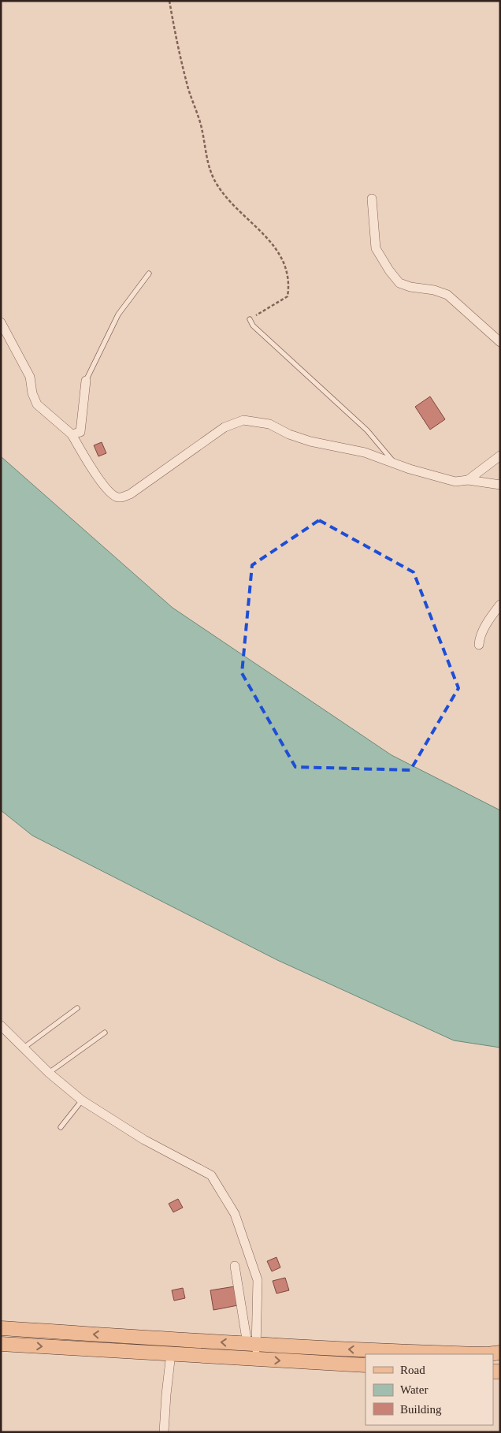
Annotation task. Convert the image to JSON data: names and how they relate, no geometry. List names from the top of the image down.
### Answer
{
  "legend": ["Road", "Water", "Building"]
}
